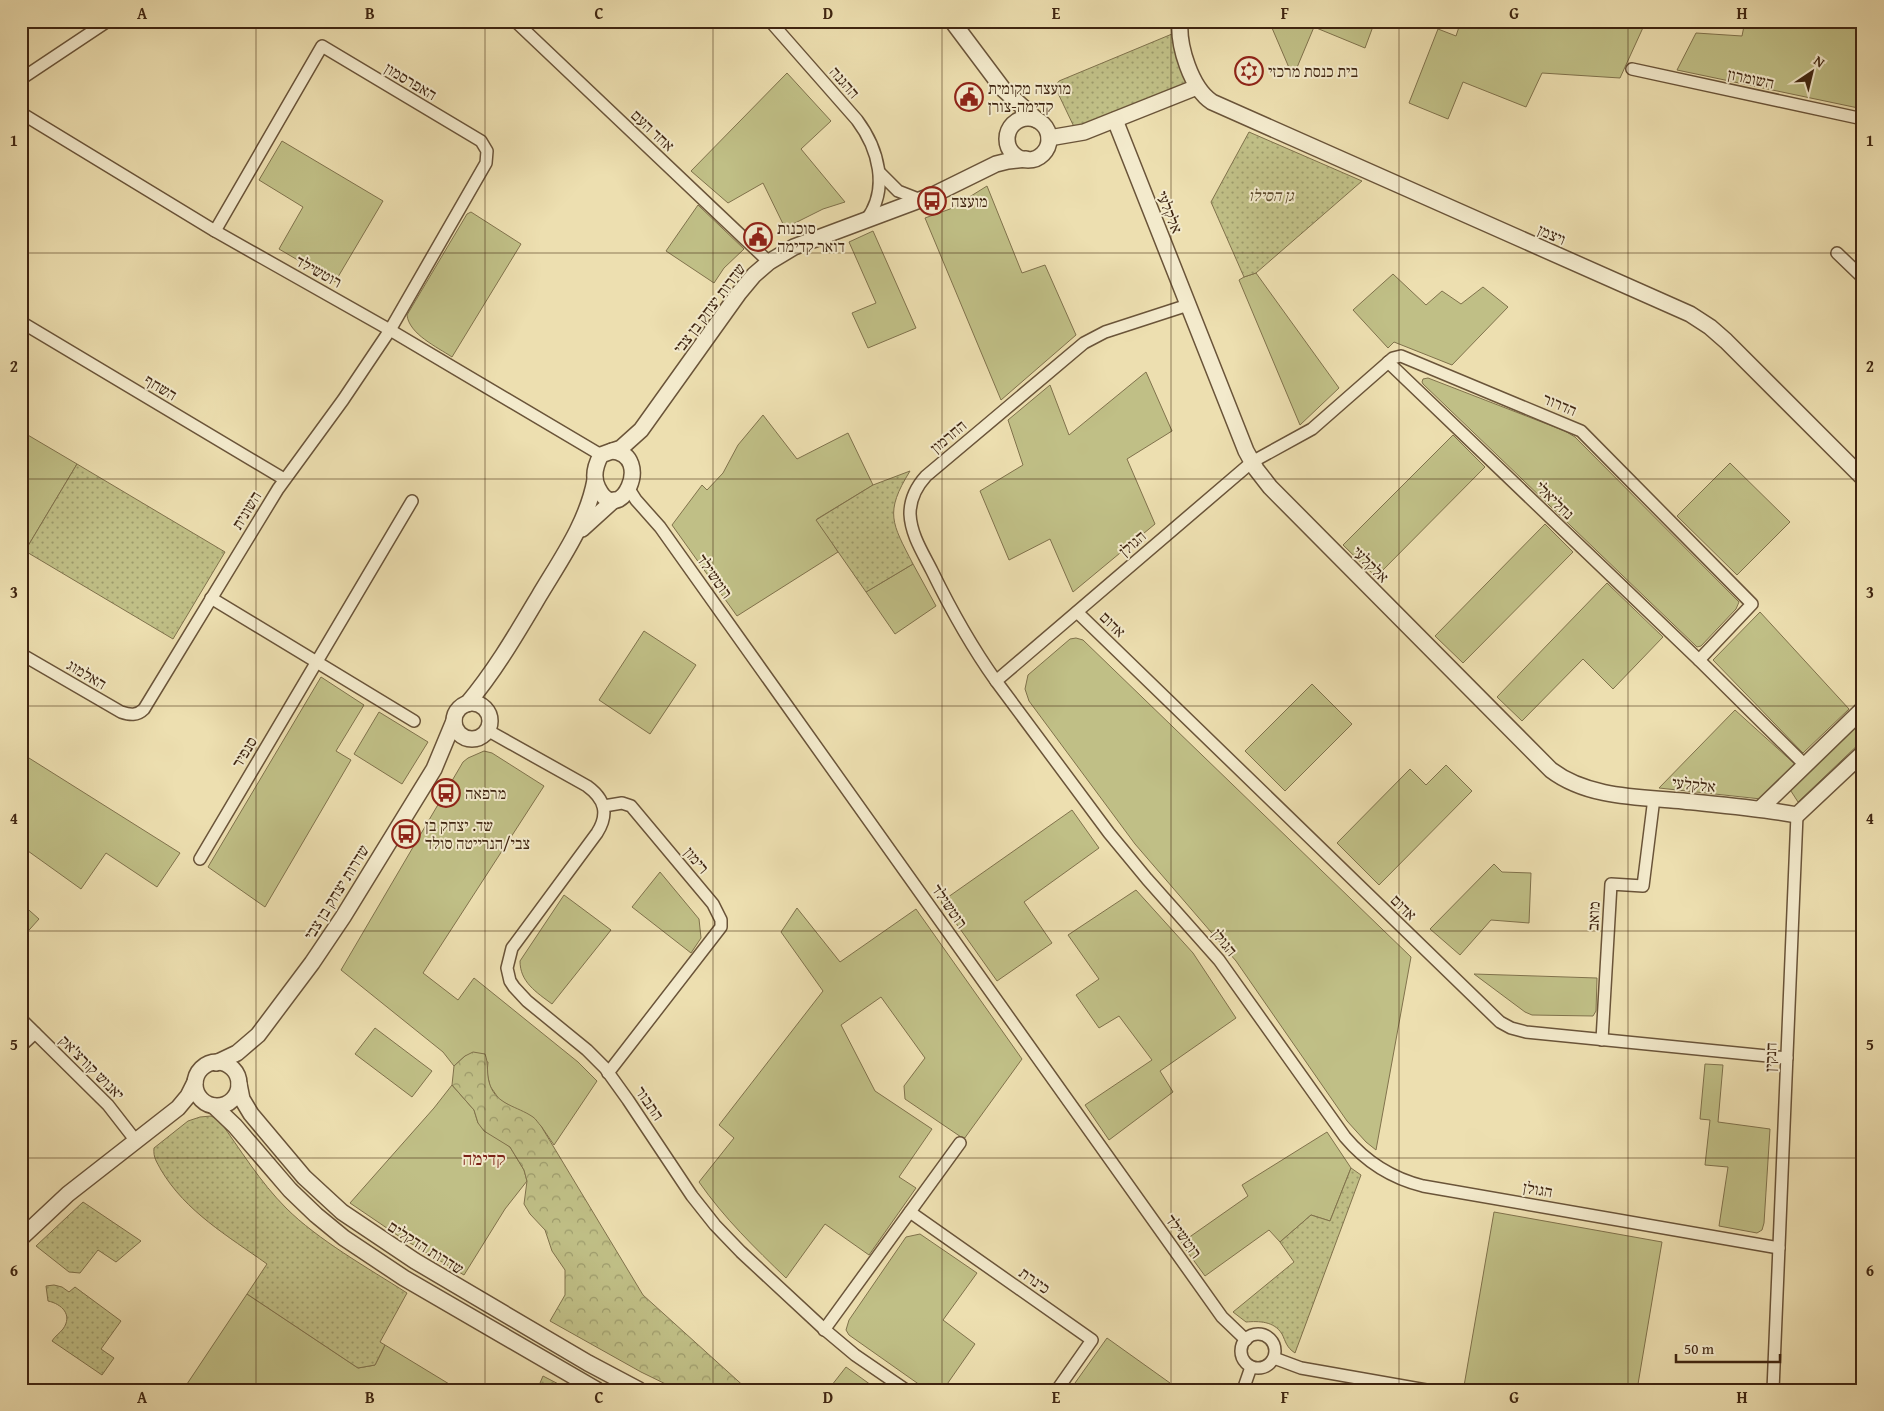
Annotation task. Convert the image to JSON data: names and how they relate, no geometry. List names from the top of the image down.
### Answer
{
  "streets": {
    "street": [
      "השומרון",
      "האפרסמון",
      "ההגנה",
      "אחד העם",
      "אלקלעי",
      "ויצמן",
      "רוטשילד",
      "שדרות יצחק בן צבי",
      "השחף",
      "הדרור",
      "החרמון",
      "נחליאלי",
      "השונית",
      "הגולן",
      "אדום",
      "האלמוג",
      "סנפיר",
      "רימון",
      "מואב",
      "חנקין",
      "יאנוש קורצ'אק",
      "התבור",
      "שדרות הדקלים",
      "כינרת"
    ]
  },
  "crossings": [
    ["האפרסמון", "רוטשילד"],
    ["האפרסמון", "השונית"],
    ["ההגנה", "שדרות יצחק בן צבי"],
    ["אחד העם", "שדרות יצחק בן צבי"],
    ["אלקלעי", "החרמון"],
    ["אלקלעי", "הגולן"],
    ["אלקלעי", "מואב"],
    ["אלקלעי", "חנקין"],
    ["רוטשילד", "שדרות יצחק בן צבי"],
    ["רוטשילד", "השונית"],
    ["שדרות יצחק בן צבי", "שדרות הדקלים"],
    ["השחף", "השונית"],
    ["הדרור", "נחליאלי"],
    ["החרמון", "הגולן"],
    ["השונית", "האלמוג"],
    ["הגולן", "אדום"],
    ["הגולן", "חנקין"],
    ["אדום", "מואב"],
    ["אדום", "חנקין"],
    ["רימון", "התבור"]
  ],
  "districts": ["קדימה"],
  "parks": ["גן הסילו"],
  "places": {
    "synagogue": ["בית כנסת מרכזי"],
    "public building": ["מועצה מקומית קדימה-צורן", "סוכנות דואר קדימה"],
    "bus stop": ["מועצה", "מרפאה", "שד. יצחק בן צבי/הנרייטה סולד"]
  },
  "scale_bar": "50 m",
  "north": "top right",
  "grid": {
    "columns": [
      "A",
      "B",
      "C",
      "D",
      "E",
      "F",
      "G",
      "H"
    ],
    "rows": [
      "1",
      "2",
      "3",
      "4",
      "5",
      "6"
    ]
  }
}
